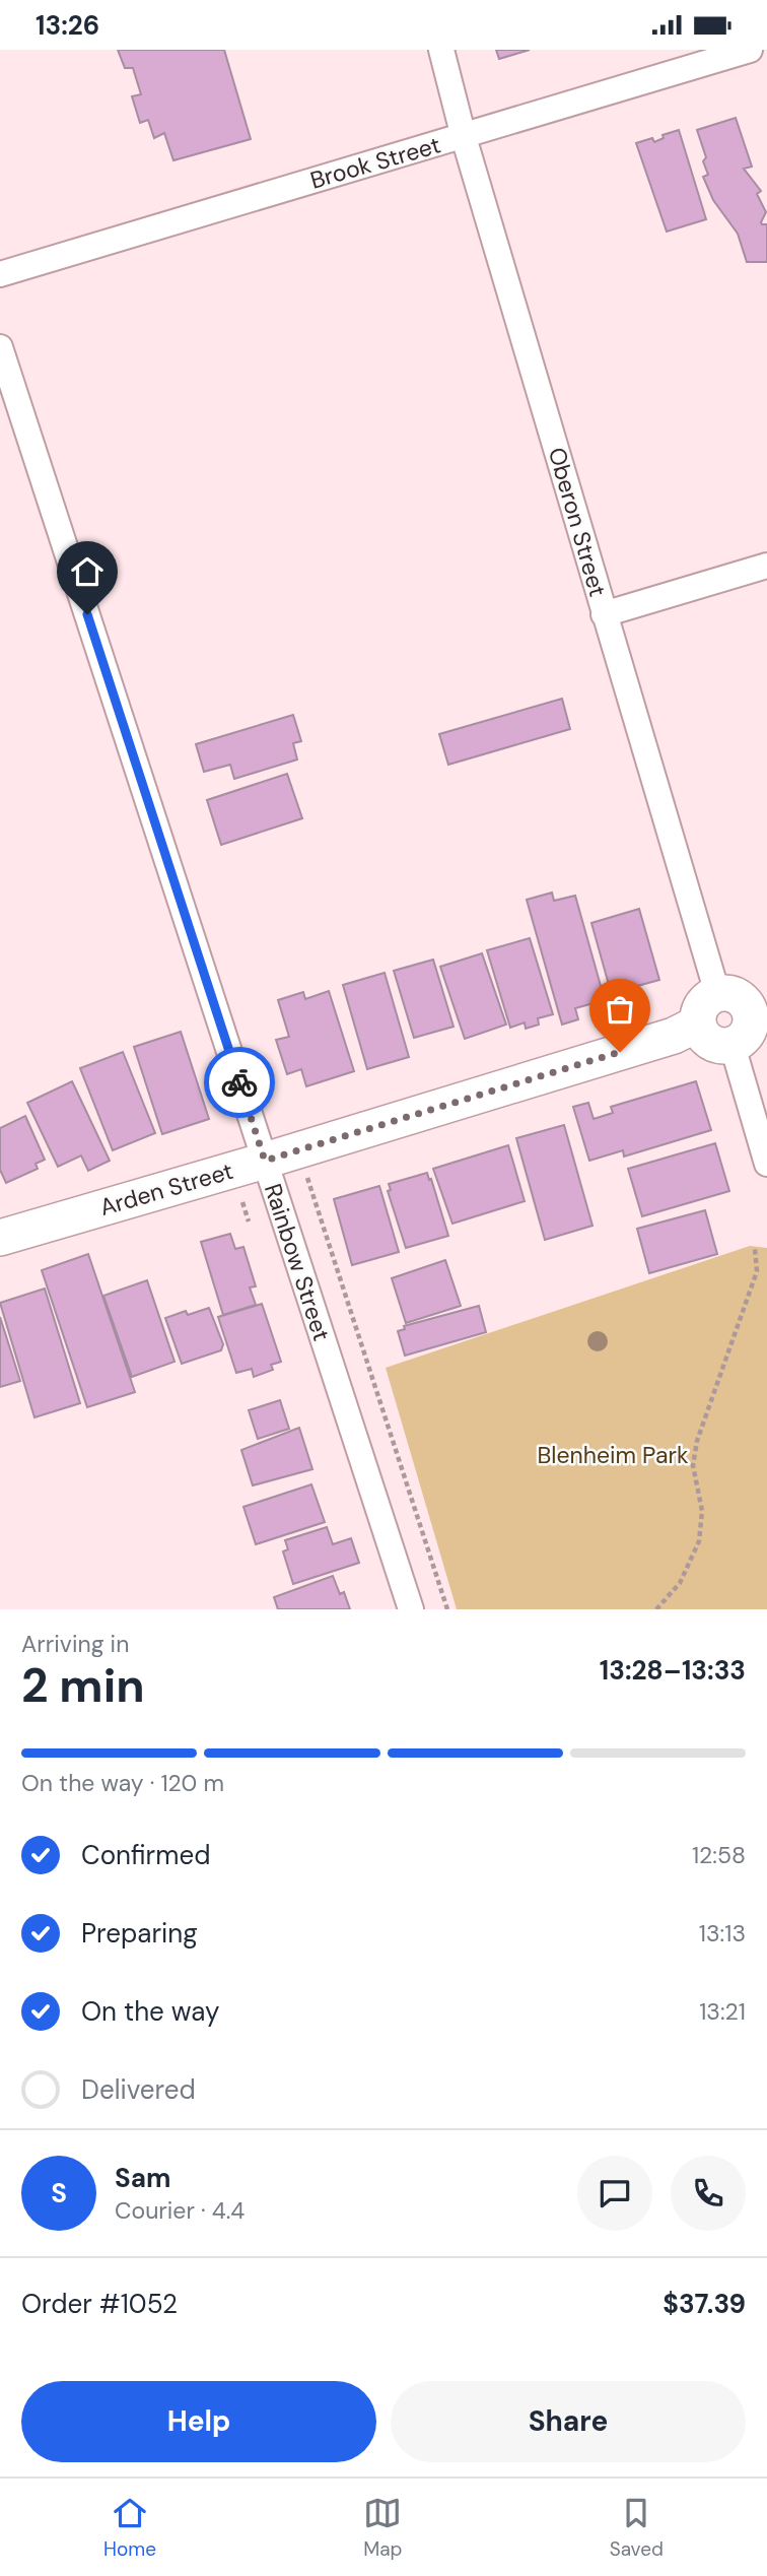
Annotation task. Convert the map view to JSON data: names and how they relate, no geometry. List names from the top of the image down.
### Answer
{
  "streets": {
    "main road": ["Arden Street"],
    "street": ["Brook Street", "Oberon Street", "Rainbow Street"]
  },
  "crossings": [
    ["Brook Street", "Oberon Street"],
    ["Oberon Street", "Arden Street"],
    ["Arden Street", "Rainbow Street"]
  ],
  "parks": ["Blenheim Park"],
  "page": {
    "status": "13:26",
    "heading": ["2 min", "Arriving in", "13:28–13:33"],
    "panel": [
      "Sam",
      "Courier · 4.4",
      "Order #1052",
      "$37.39"
    ],
    "bar": "On the way · 120 m",
    "list": [
      ["Confirmed", "12:58"],
      ["Preparing", "13:13"],
      ["On the way", "13:21"],
      "Delivered"
    ],
    "round": "S",
    "buttons": ["Help", "Share"],
    "tabs": ["Home", "Map", "Saved"]
  }
}
